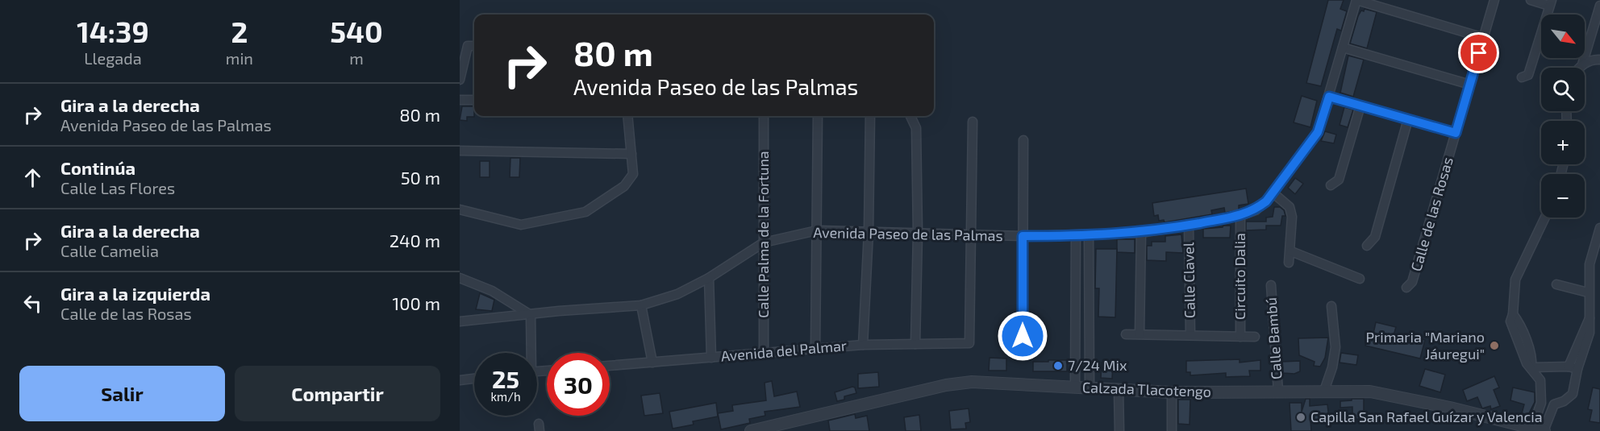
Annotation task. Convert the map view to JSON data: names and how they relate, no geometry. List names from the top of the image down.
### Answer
{
  "streets": {
    "street": [
      "Calle de las Rosas",
      "Calle Palma de la Fortuna",
      "Avenida Paseo de las Palmas",
      "Circuito Dalia",
      "Calle Clavel",
      "Calle Bambú",
      "Avenida del Palmar",
      "Calzada Tlacotengo"
    ]
  },
  "crossings": [
    ["Calle Palma de la Fortuna", "Avenida Paseo de las Palmas"],
    ["Calle Palma de la Fortuna", "Avenida del Palmar"],
    ["Avenida Paseo de las Palmas", "Circuito Dalia"],
    ["Avenida Paseo de las Palmas", "Calle Clavel"],
    ["Avenida Paseo de las Palmas", "Avenida del Palmar"],
    ["Circuito Dalia", "Calle Clavel"],
    ["Calle Bambú", "Calzada Tlacotengo"]
  ],
  "places": ["Primaria \"Mariano Jáuregui\"", "7/24 Mix", "Capilla San Rafael Guízar y Valencia"],
  "north": "bottom right",
  "page": {
    "eta": [
      "14:39",
      "Llegada",
      "2",
      "min",
      "540",
      "m"
    ],
    "map_buttons": ["+", "−"],
    "turn": ["80 m", "Avenida Paseo de las Palmas"],
    "list": [
      {
        "name": "Gira a la derecha",
        "note": "Avenida Paseo de las Palmas",
        "value": "80 m"
      },
      {
        "name": "Continúa",
        "note": "Calle Las Flores",
        "value": "50 m"
      },
      {
        "name": "Gira a la derecha",
        "note": "Calle Camelia",
        "value": "240 m"
      },
      {
        "name": "Gira a la izquierda",
        "note": "Calle de las Rosas",
        "value": "100 m"
      }
    ],
    "speed": "25 km/h",
    "limit": "30",
    "buttons": ["Salir", "Compartir"]
  }
}
